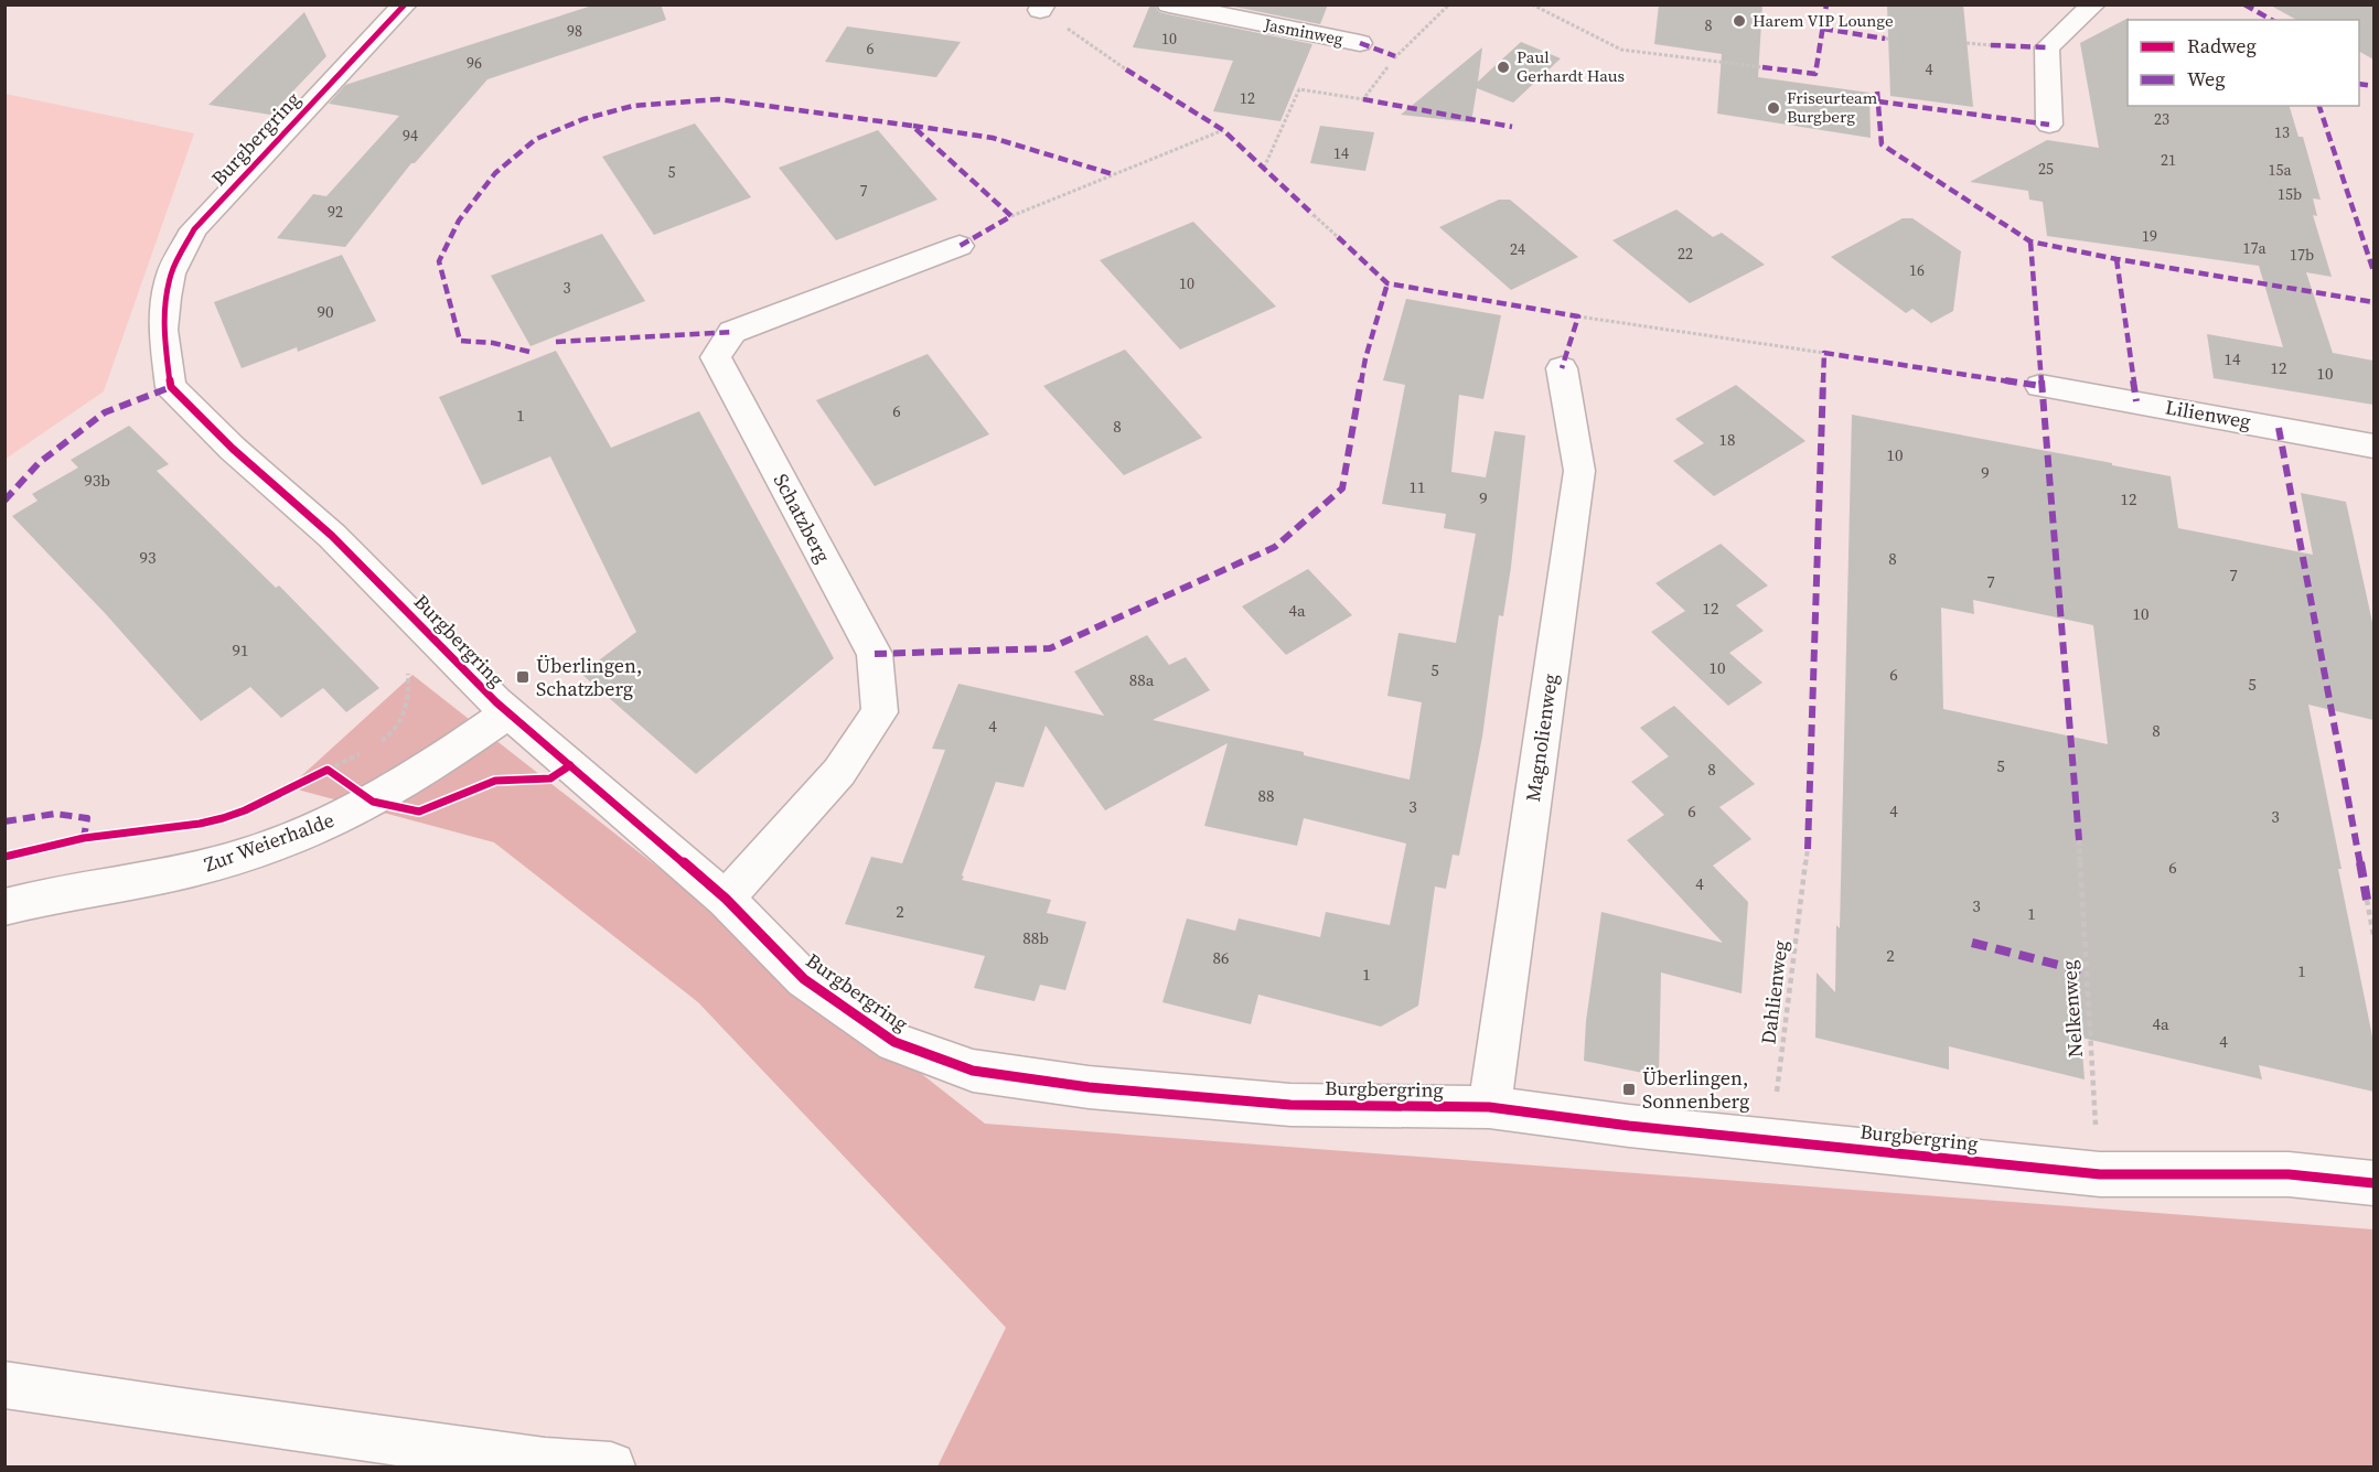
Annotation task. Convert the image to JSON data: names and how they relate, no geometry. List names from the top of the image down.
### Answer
{
  "streets": {
    "street": [
      "Jasminweg",
      "Burgbergring",
      "Lilienweg",
      "Schatzberg",
      "Magnolienweg",
      "Zur Weierhalde"
    ],
    "path": ["Dahlienweg", "Nelkenweg"]
  },
  "crossings": [
    ["Burgbergring", "Schatzberg"],
    ["Burgbergring", "Magnolienweg"],
    ["Burgbergring", "Zur Weierhalde"],
    ["Burgbergring", "Dahlienweg"],
    ["Burgbergring", "Nelkenweg"]
  ],
  "places": {
    "other": ["Harem VIP Lounge", "Paul Gerhardt Haus", "Friseurteam Burgberg"],
    "transit": ["Überlingen, Schatzberg", "Überlingen, Sonnenberg"]
  },
  "house_numbers": [
    "8",
    "98",
    "10",
    "6",
    "96",
    "4",
    "12",
    "23",
    "13",
    "94",
    "14",
    "21",
    "25",
    "15a",
    "5",
    "7",
    "15b",
    "92",
    "19",
    "17a",
    "24",
    "22",
    "17b",
    "16",
    "10",
    "3",
    "90",
    "14",
    "12",
    "10",
    "6",
    "1",
    "8",
    "18",
    "10",
    "9",
    "93b",
    "11",
    "9",
    "12",
    "93",
    "8",
    "7",
    "7",
    "12",
    "4a",
    "10",
    "91",
    "10",
    "5",
    "6",
    "88a",
    "5",
    "4",
    "8",
    "5",
    "8",
    "88",
    "3",
    "6",
    "4",
    "3",
    "6",
    "4",
    "3",
    "2",
    "1",
    "88b",
    "2",
    "86",
    "1",
    "1",
    "4a",
    "4"
  ],
  "legend": ["Radweg", "Weg"]
}
